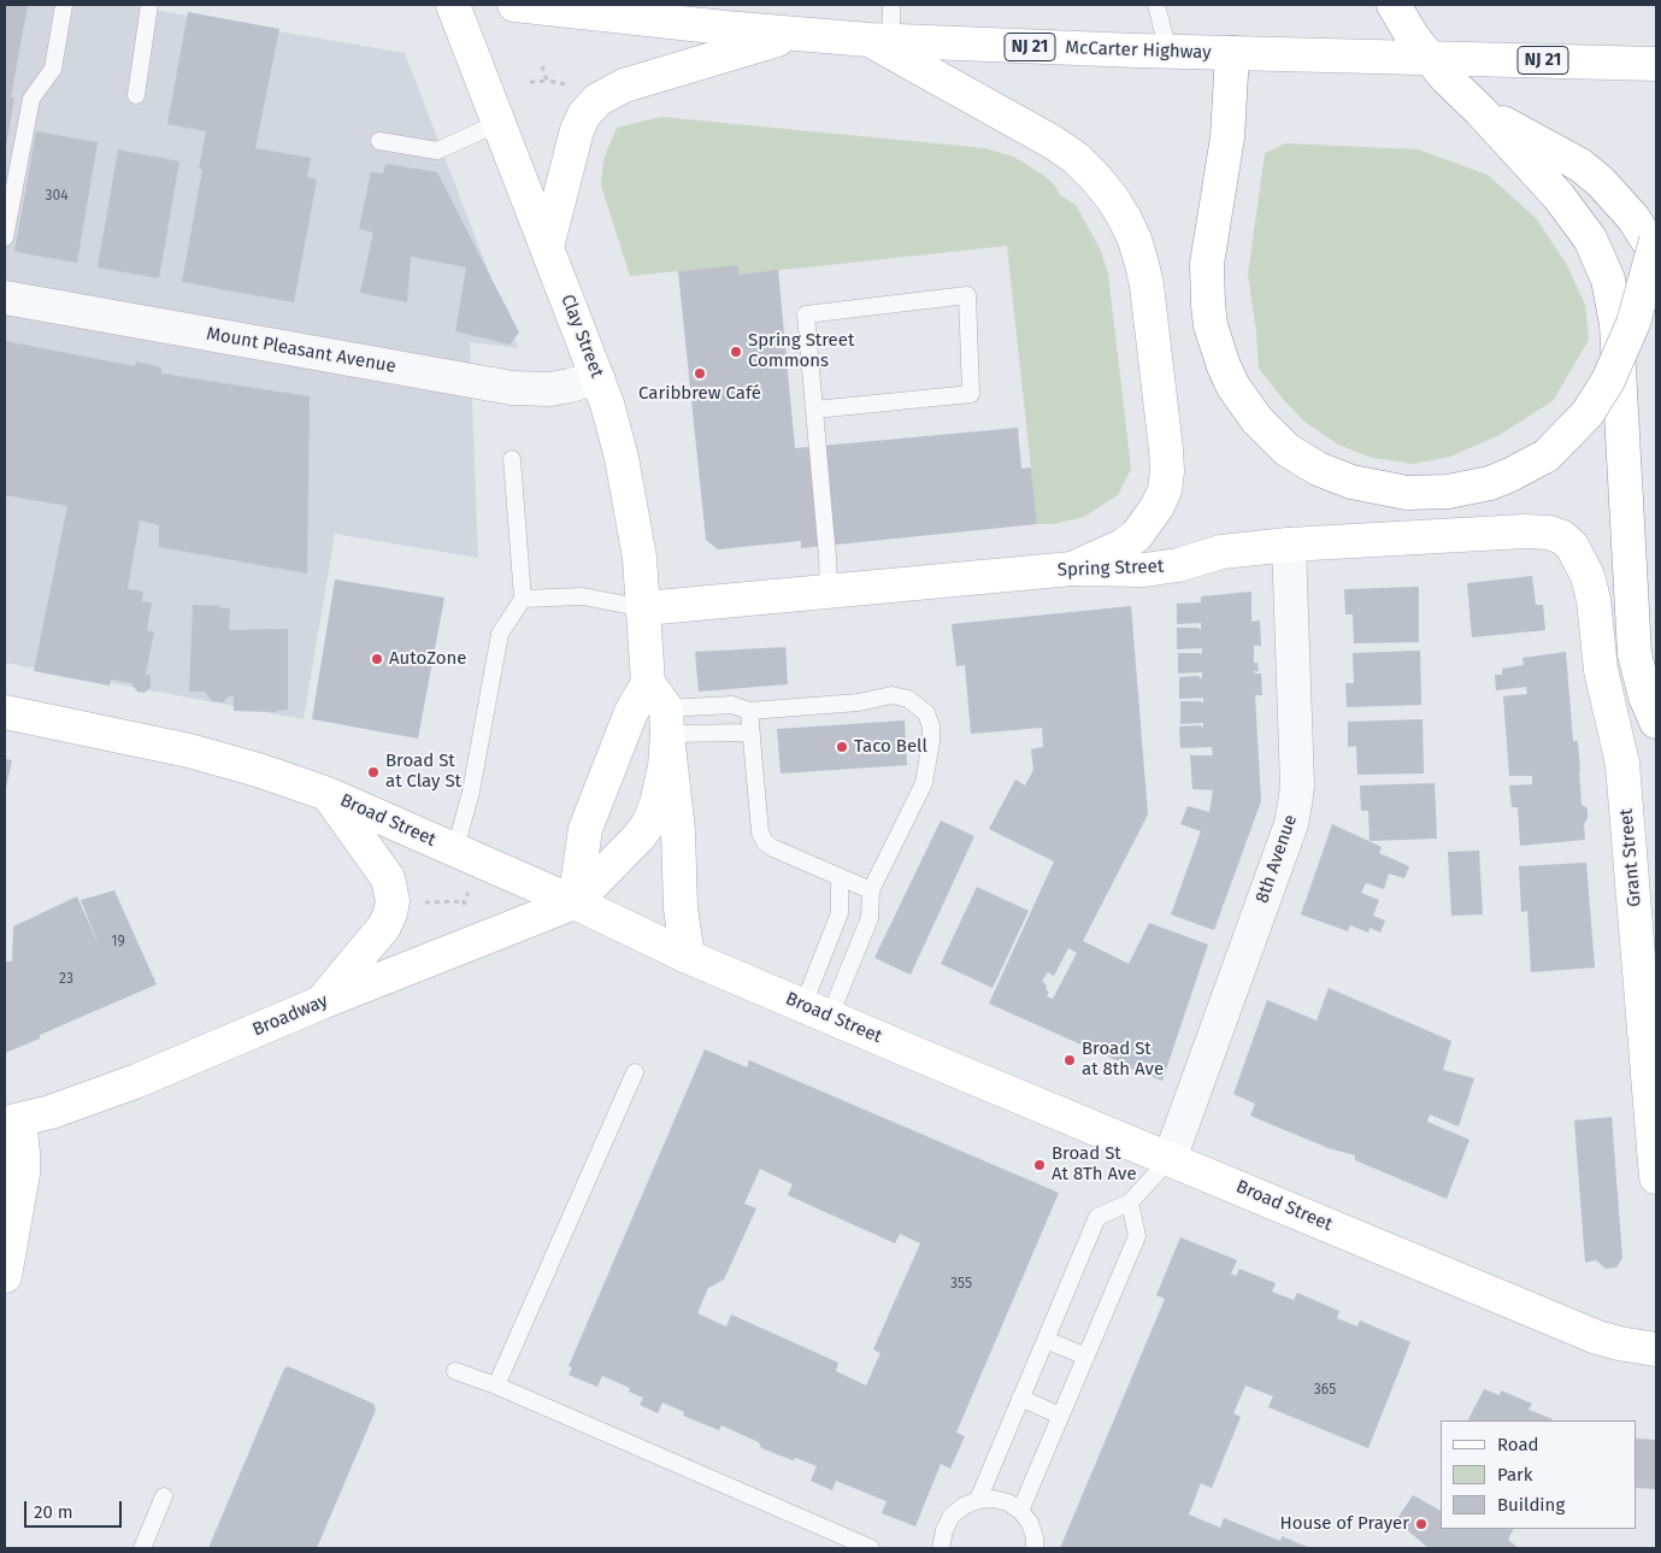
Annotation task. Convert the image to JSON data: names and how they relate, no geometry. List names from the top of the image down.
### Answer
{
  "streets": {
    "main road": [
      "NJ 21",
      "McCarter Highway",
      "Clay Street",
      "Spring Street",
      "Broad Street",
      "Grant Street",
      "Broadway"
    ],
    "street": ["Mount Pleasant Avenue", "8th Avenue"]
  },
  "crossings": [
    ["Clay Street", "Mount Pleasant Avenue"],
    ["Clay Street", "Spring Street"],
    ["Clay Street", "Broad Street"],
    ["Clay Street", "Broadway"],
    ["Spring Street", "Grant Street"],
    ["Spring Street", "8th Avenue"],
    ["Broad Street", "8th Avenue"],
    ["Broad Street", "Broadway"]
  ],
  "places": [
    "Spring Street Commons",
    "Caribbrew Café",
    "AutoZone",
    "Taco Bell",
    "Broad St at Clay St",
    "Broad St at 8th Ave",
    "Broad St At 8Th Ave",
    "House of Prayer"
  ],
  "house_numbers": [
    "304",
    "19",
    "23",
    "355",
    "365"
  ],
  "legend": ["Road", "Park", "Building"],
  "scale_bar": "20 m"
}
